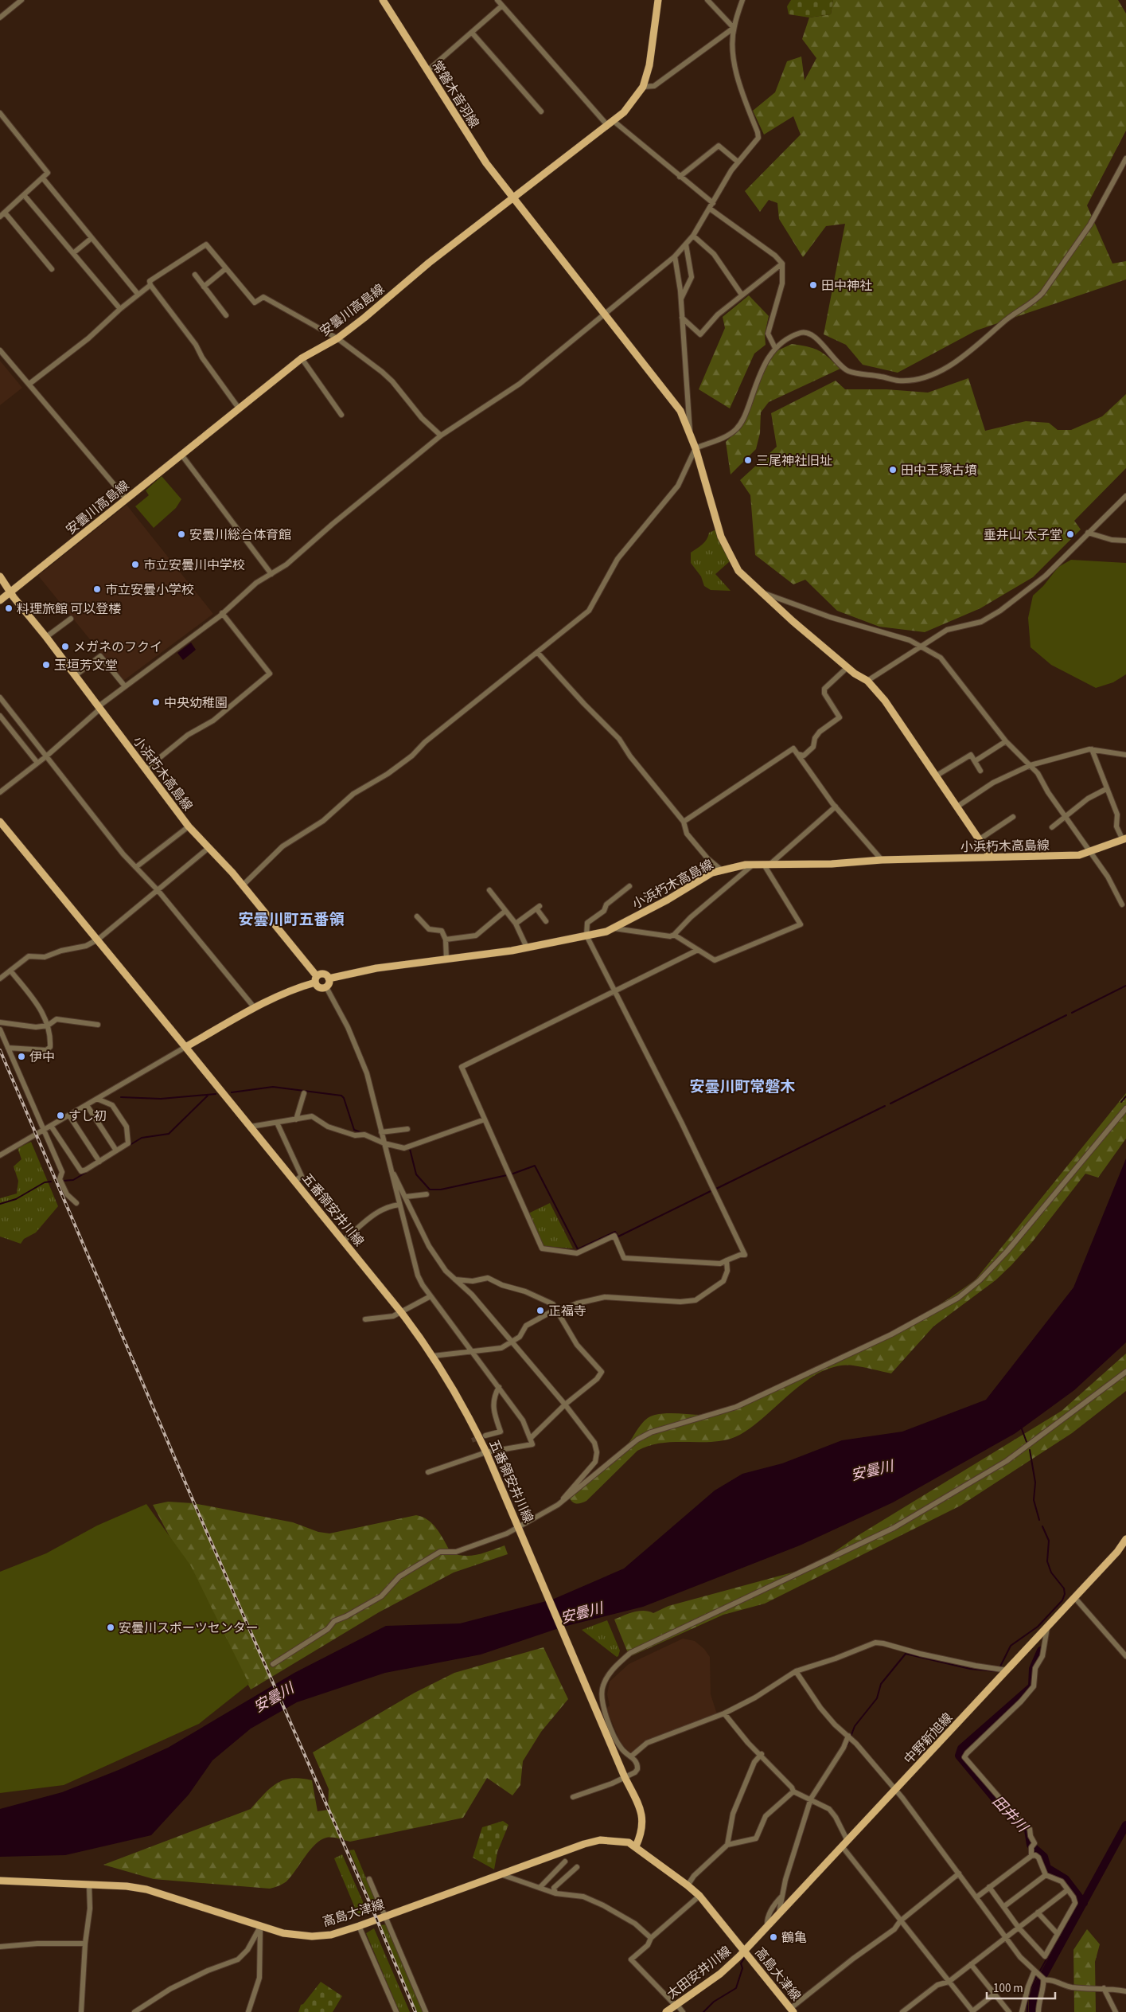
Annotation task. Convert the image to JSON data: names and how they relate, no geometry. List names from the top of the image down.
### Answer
{
  "streets": {
    "main road": [
      "常磐木音羽線",
      "安曇川高島線",
      "小浜朽木高島線",
      "五番領安井川線",
      "中野新旭線",
      "高島大津線",
      "太田安井川線"
    ]
  },
  "crossings": [
    ["常磐木音羽線", "安曇川高島線"],
    ["常磐木音羽線", "小浜朽木高島線"],
    ["安曇川高島線", "小浜朽木高島線"],
    ["五番領安井川線", "高島大津線"],
    ["中野新旭線", "高島大津線"],
    ["中野新旭線", "太田安井川線"],
    ["高島大津線", "太田安井川線"]
  ],
  "districts": ["安曇川町五番領", "安曇川町常磐木"],
  "water": ["安曇川", "田井川"],
  "places": [
    "田中神社",
    "三尾神社旧址",
    "田中王塚古墳",
    "安曇川総合体育館",
    "垂井山 太子堂",
    "市立安曇川中学校",
    "市立安曇小学校",
    "料理旅館 可以登楼",
    "メガネのフクイ",
    "玉垣芳文堂",
    "中央幼稚園",
    "伊中",
    "すし初",
    "正福寺",
    "安曇川スポーツセンター",
    "鶴亀"
  ],
  "scale_bar": "100 m"
}
